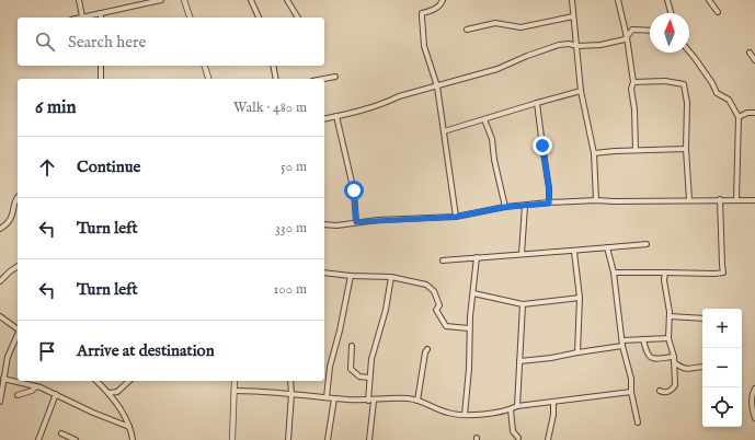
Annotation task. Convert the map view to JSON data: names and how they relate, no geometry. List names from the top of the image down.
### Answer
{
  "north": "top",
  "page": {
    "search": "Search here",
    "heading": ["6 min", "Walk · 480 m"],
    "list": [
      ["Continue", "50 m"],
      ["Turn left", "330 m"],
      ["Turn left", "100 m"],
      "Arrive at destination"
    ],
    "map_buttons": ["+", "−"]
  }
}
